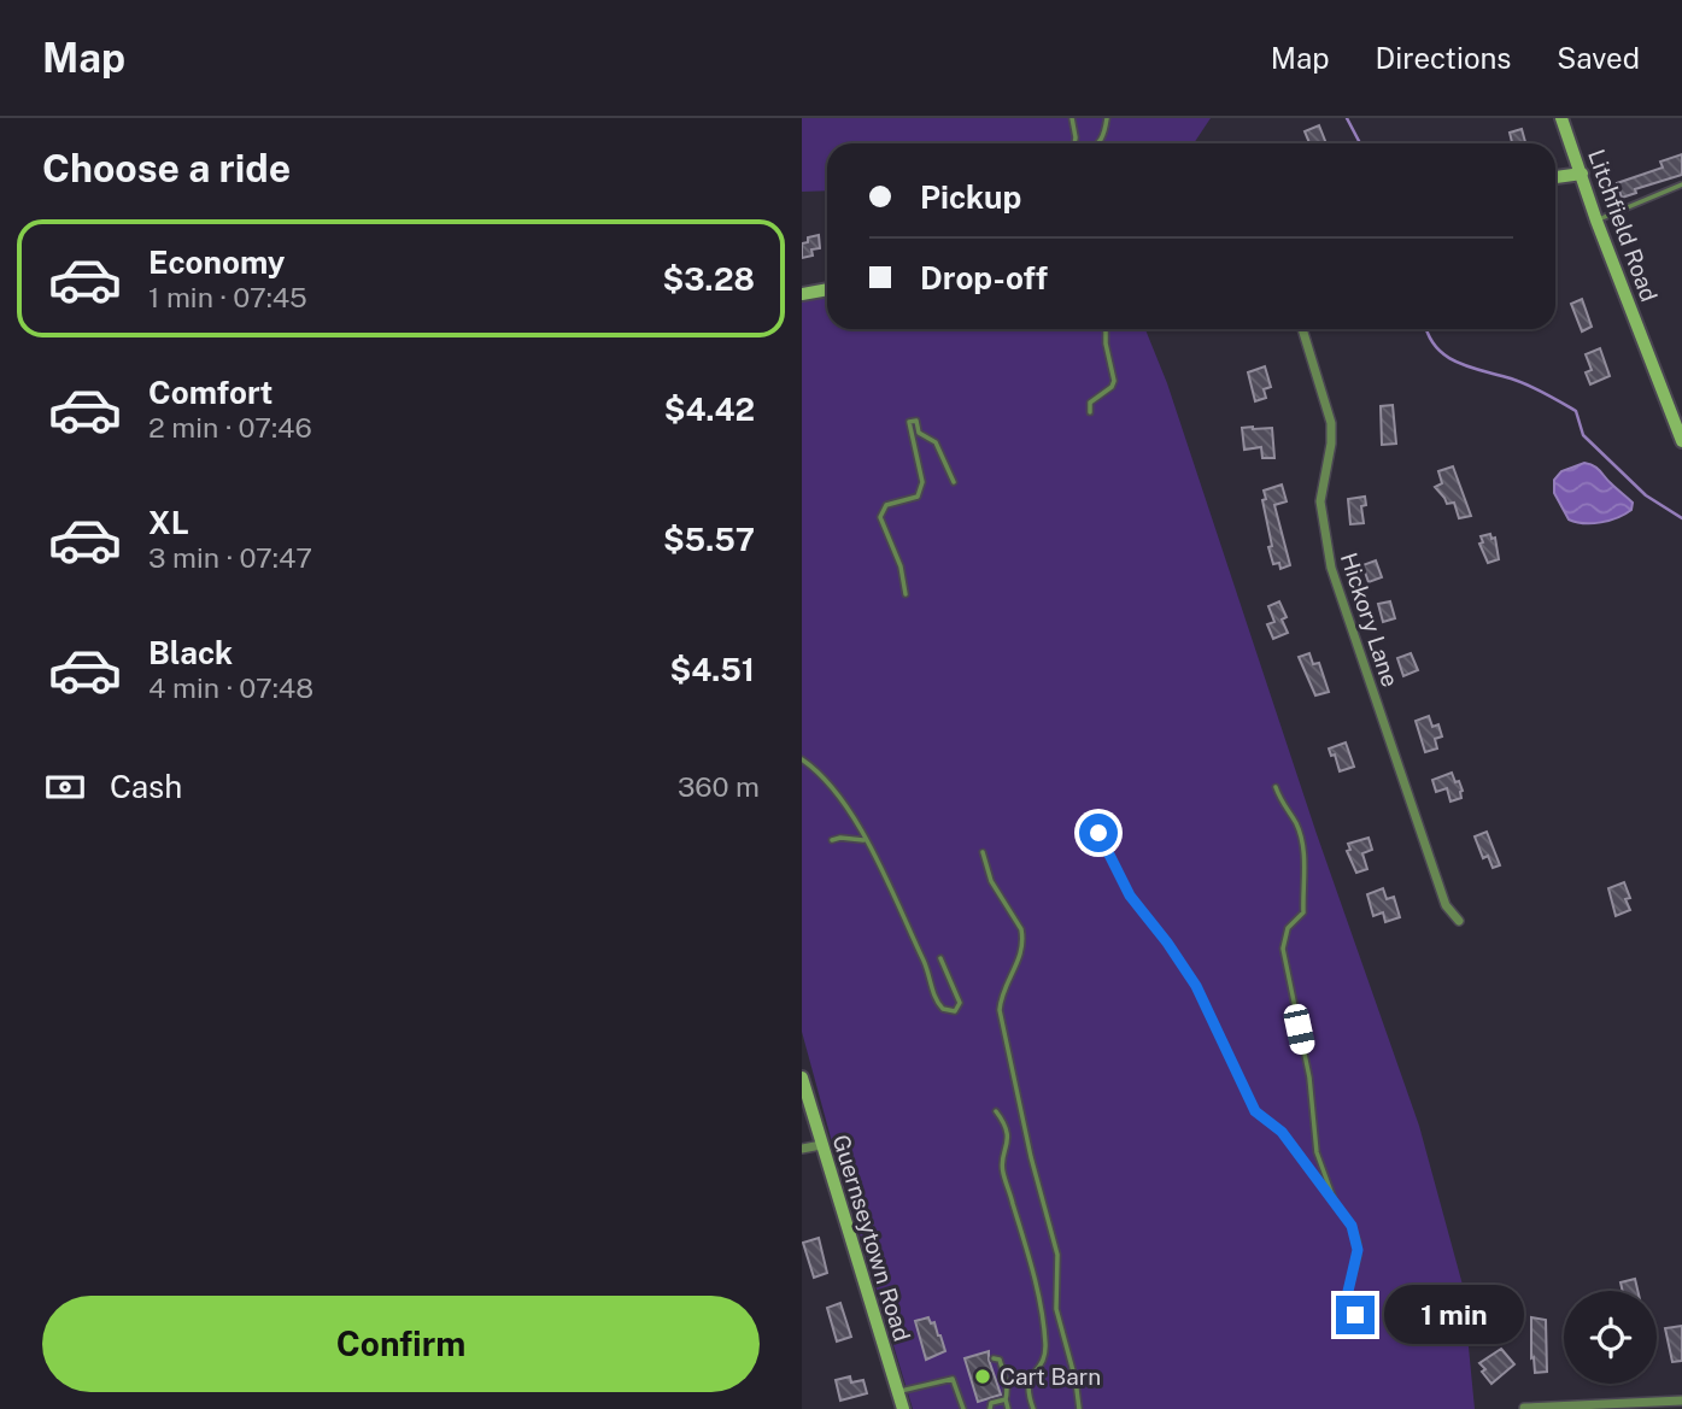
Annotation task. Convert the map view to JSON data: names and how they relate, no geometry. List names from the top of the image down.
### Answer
{
  "streets": {
    "street": ["Litchfield Road", "Hickory Lane", "Guernseytown Road"]
  },
  "places": ["Cart Barn"],
  "page": {
    "header": "Map",
    "nav": ["Map", "Directions", "Saved"],
    "heading": "Choose a ride",
    "banner": ["Pickup", "Drop-off"],
    "list": [
      {
        "name": "Economy",
        "note": "1 min · 07:45",
        "value": "$3.28"
      },
      {
        "name": "Comfort",
        "note": "2 min · 07:46",
        "value": "$4.42"
      },
      {
        "name": "XL",
        "note": "3 min · 07:47",
        "value": "$5.57"
      },
      {
        "name": "Black",
        "note": "4 min · 07:48",
        "value": "$4.51"
      }
    ],
    "pay": ["Cash", "360 m"],
    "buttons": "Confirm",
    "bubble": "1 min"
  }
}
